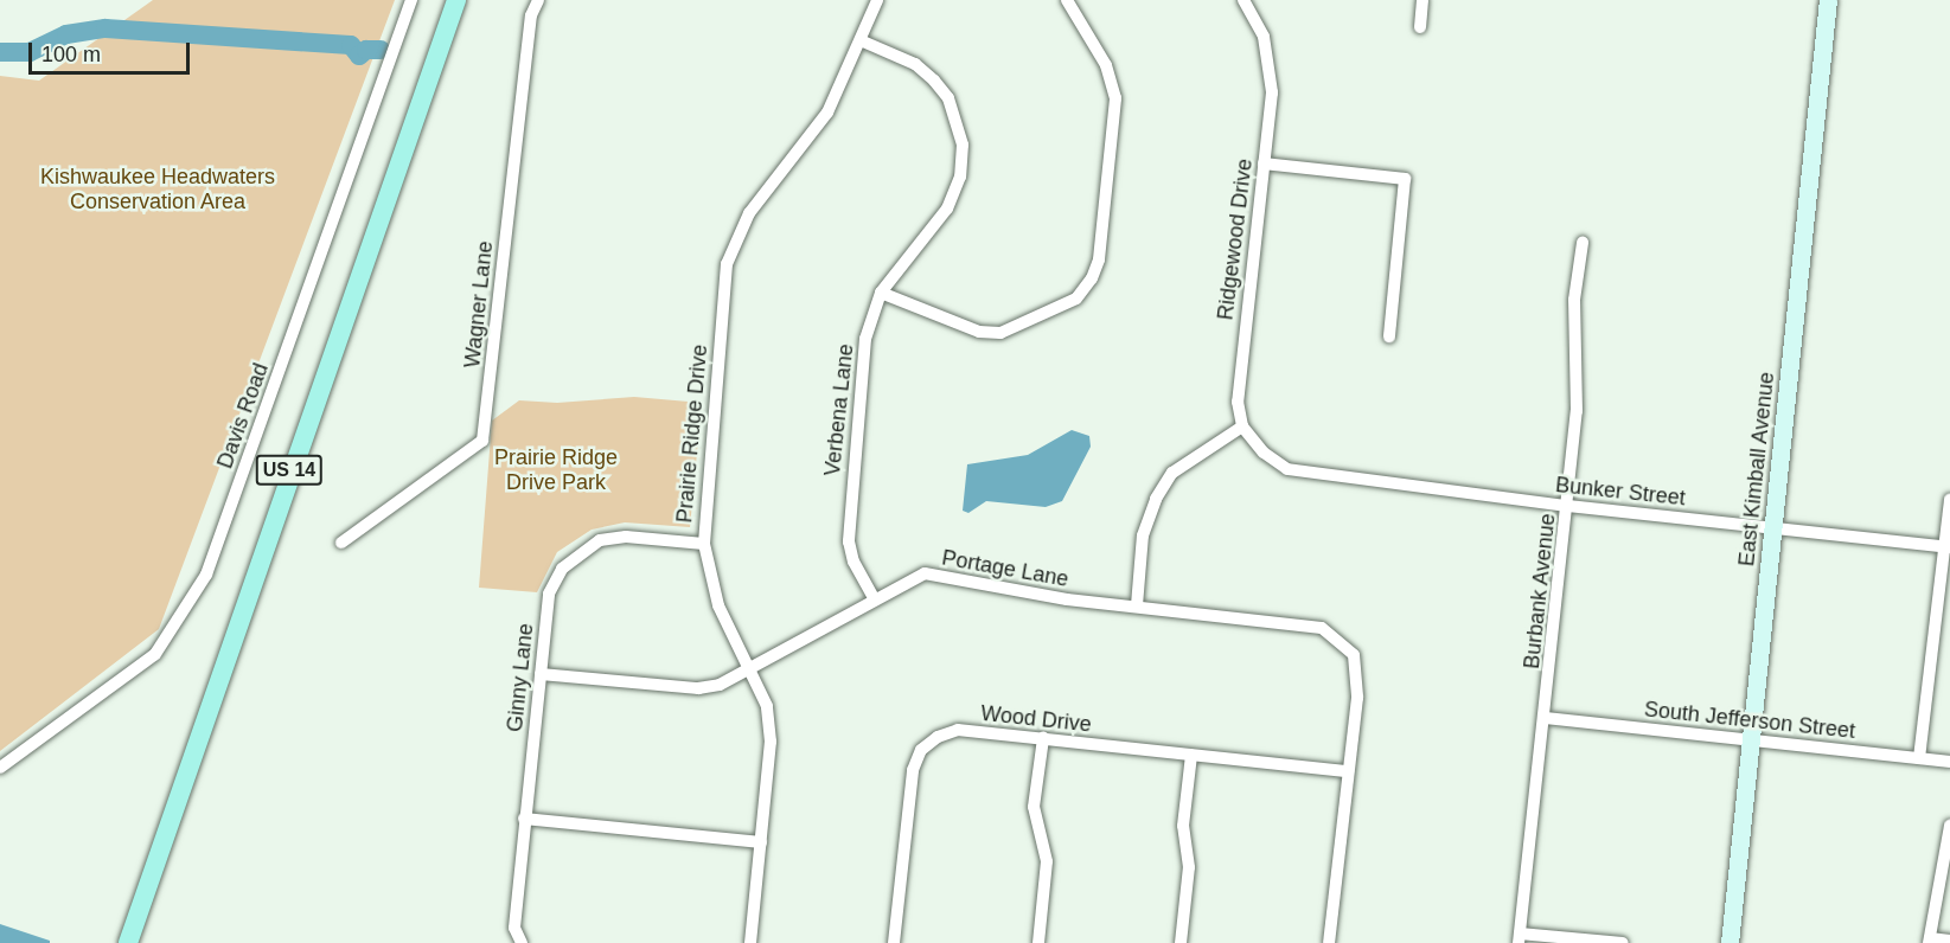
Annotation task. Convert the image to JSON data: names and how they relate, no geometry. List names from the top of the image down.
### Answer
{
  "streets": {
    "main road": ["US 14"],
    "street": [
      "Ridgewood Drive",
      "Wagner Lane",
      "Verbena Lane",
      "Davis Road",
      "Prairie Ridge Drive",
      "East Kimball Avenue",
      "Bunker Street",
      "Portage Lane",
      "Burbank Avenue",
      "Ginny Lane",
      "Wood Drive",
      "South Jefferson Street"
    ]
  },
  "crossings": [
    ["Ridgewood Drive", "Bunker Street"],
    ["Verbena Lane", "Prairie Ridge Drive"],
    ["Verbena Lane", "Portage Lane"],
    ["Prairie Ridge Drive", "Portage Lane"],
    ["Prairie Ridge Drive", "Ginny Lane"],
    ["East Kimball Avenue", "Bunker Street"],
    ["East Kimball Avenue", "South Jefferson Street"],
    ["Bunker Street", "Burbank Avenue"],
    ["Portage Lane", "Ginny Lane"],
    ["Portage Lane", "Wood Drive"],
    ["Burbank Avenue", "South Jefferson Street"]
  ],
  "parks": ["Kishwaukee Headwaters Conservation Area", "Prairie Ridge Drive Park"],
  "scale_bar": "100 m"
}
